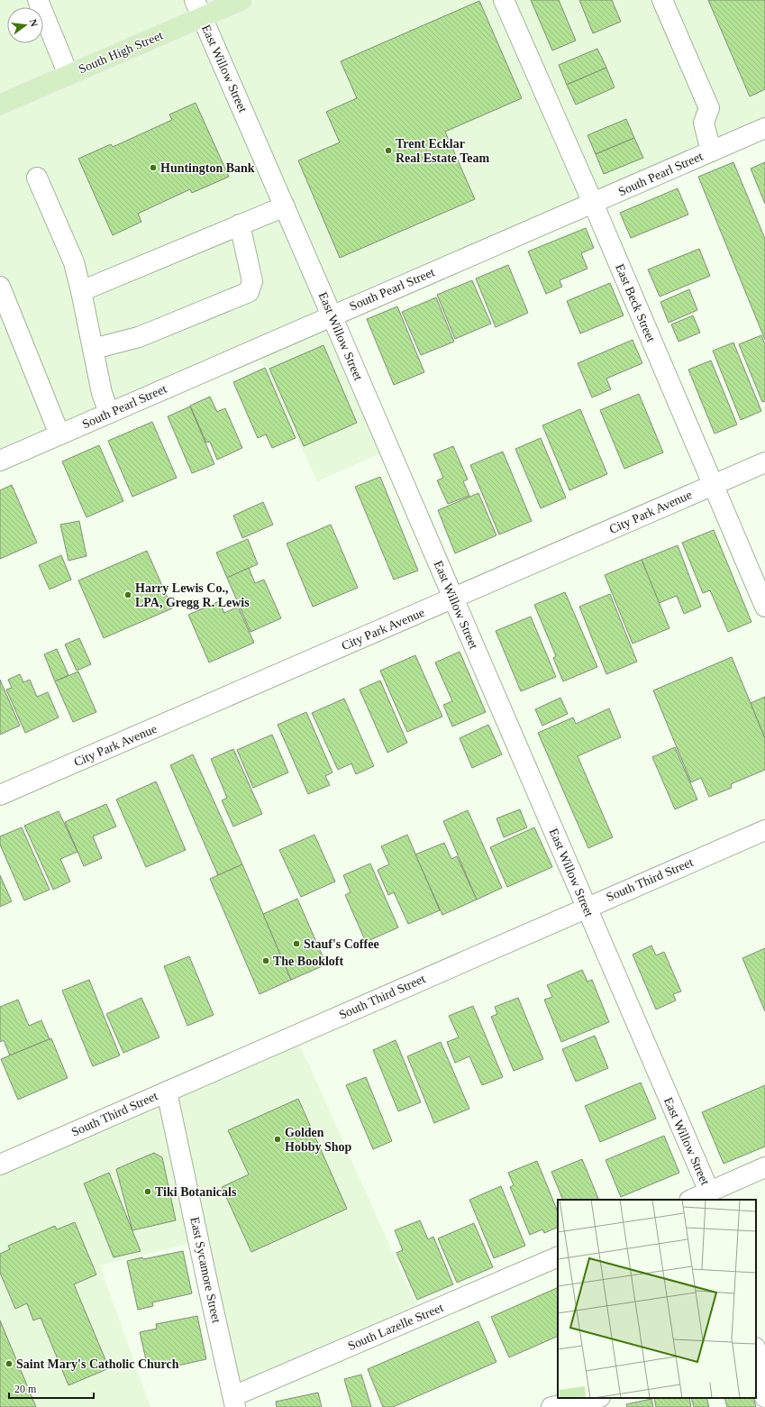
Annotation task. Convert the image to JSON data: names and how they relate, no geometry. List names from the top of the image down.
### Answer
{
  "streets": {
    "main road": ["South High Street"],
    "street": [
      "East Willow Street",
      "South Pearl Street",
      "East Beck Street",
      "City Park Avenue",
      "South Third Street",
      "East Sycamore Street",
      "South Lazelle Street"
    ]
  },
  "crossings": [
    ["South High Street", "East Willow Street"],
    ["East Willow Street", "South Pearl Street"],
    ["East Willow Street", "City Park Avenue"],
    ["East Willow Street", "South Third Street"],
    ["South Pearl Street", "East Beck Street"],
    ["East Beck Street", "City Park Avenue"],
    ["South Third Street", "East Sycamore Street"],
    ["East Sycamore Street", "South Lazelle Street"]
  ],
  "places": [
    "Trent Ecklar Real Estate Team",
    "Huntington Bank",
    "Harry Lewis Co., LPA, Gregg R. Lewis",
    "Stauf's Coffee",
    "The Bookloft",
    "Golden Hobby Shop",
    "Tiki Botanicals",
    "Saint Mary's Catholic Church"
  ],
  "scale_bar": "20 m",
  "north": "right"
}
